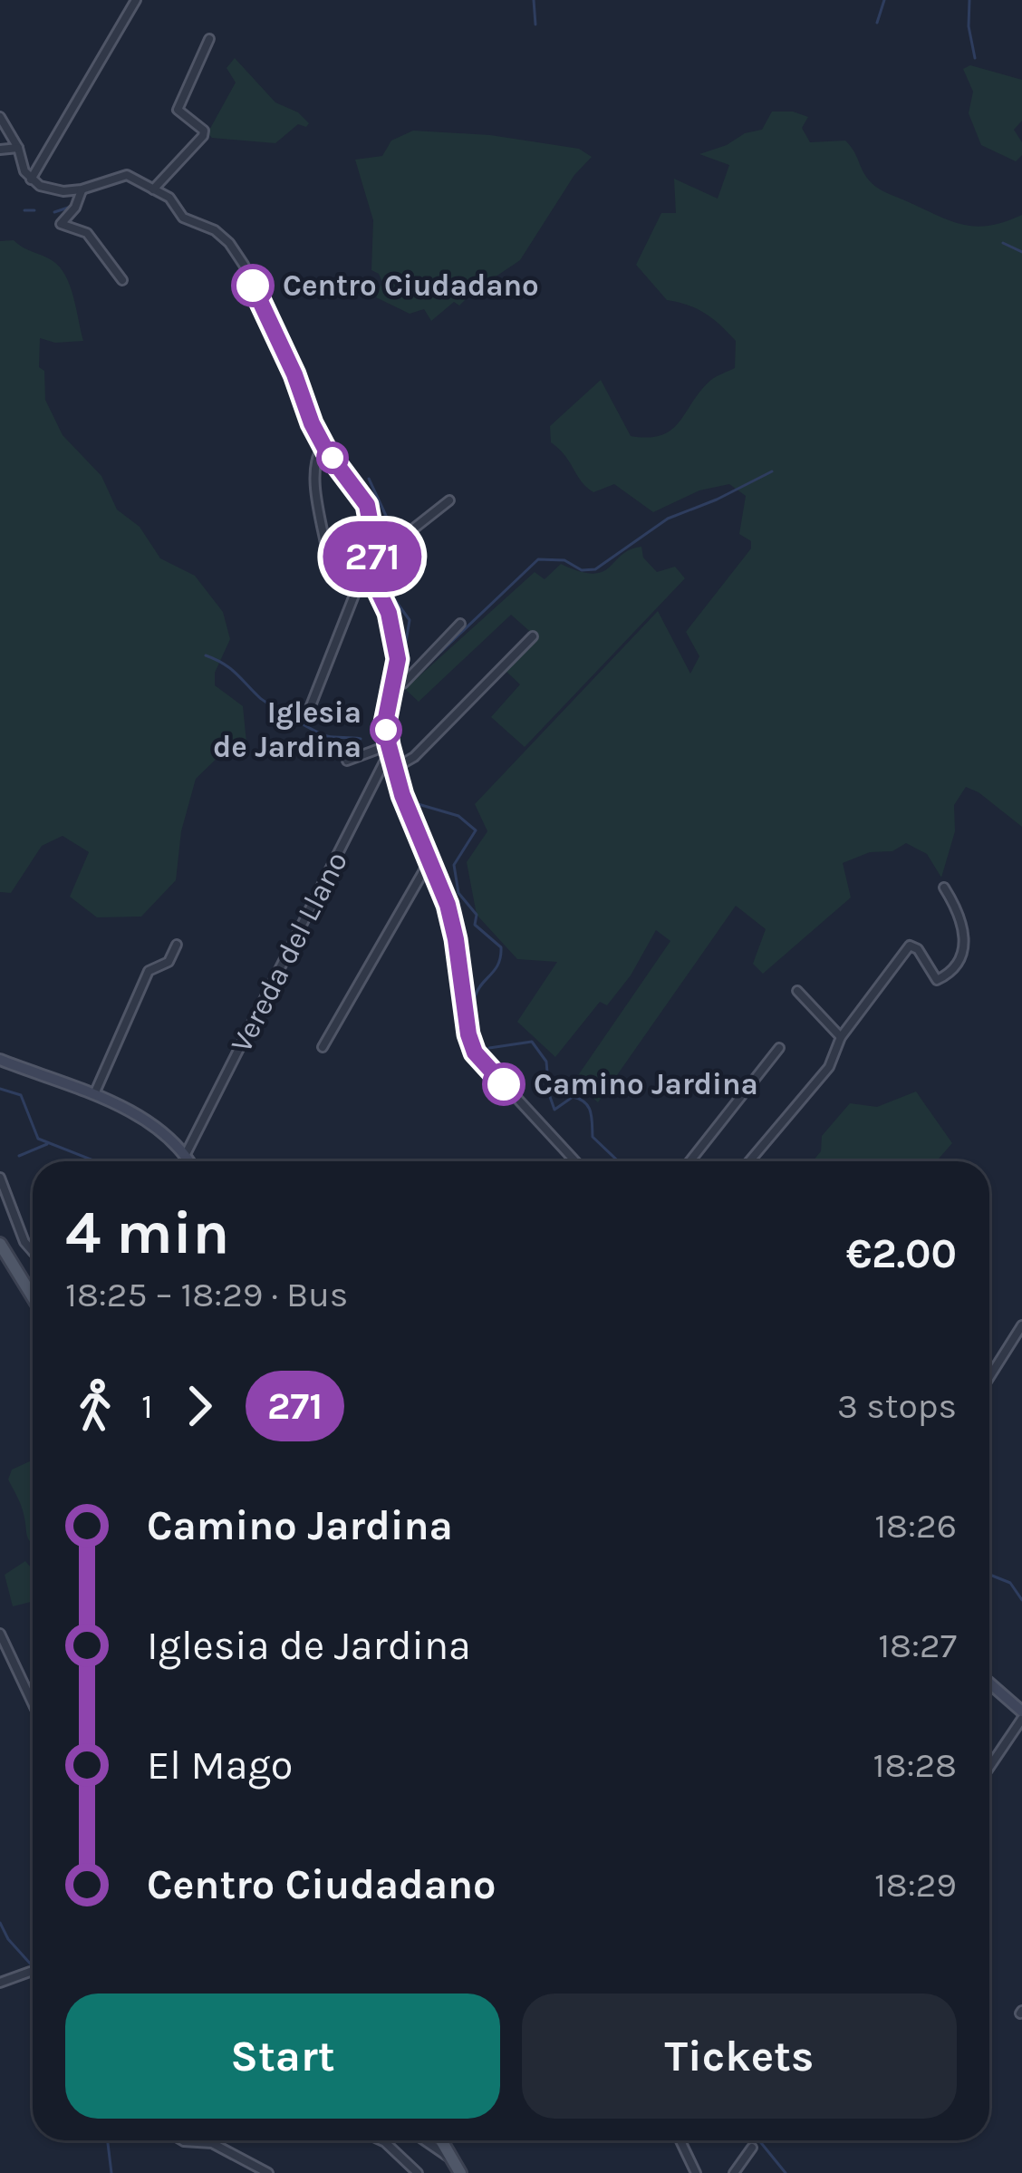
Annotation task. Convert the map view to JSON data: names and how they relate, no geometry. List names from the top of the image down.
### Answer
{
  "streets": {
    "street": ["Vereda del Llano"]
  },
  "places": ["Centro Ciudadano", "Iglesia de Jardina", "Camino Jardina"],
  "lines": ["bus line 271"],
  "page": {
    "on_map": "271",
    "heading": ["4 min", "18:25 – 18:29 · Bus", "€2.00"],
    "legs": ["1", "271", "3 stops"],
    "list": [
      {
        "name": "Camino Jardina",
        "value": "18:26"
      },
      {
        "name": "Iglesia de Jardina",
        "value": "18:27"
      },
      {
        "name": "El Mago",
        "value": "18:28"
      },
      {
        "name": "Centro Ciudadano",
        "value": "18:29"
      }
    ],
    "buttons": ["Start", "Tickets"]
  }
}
